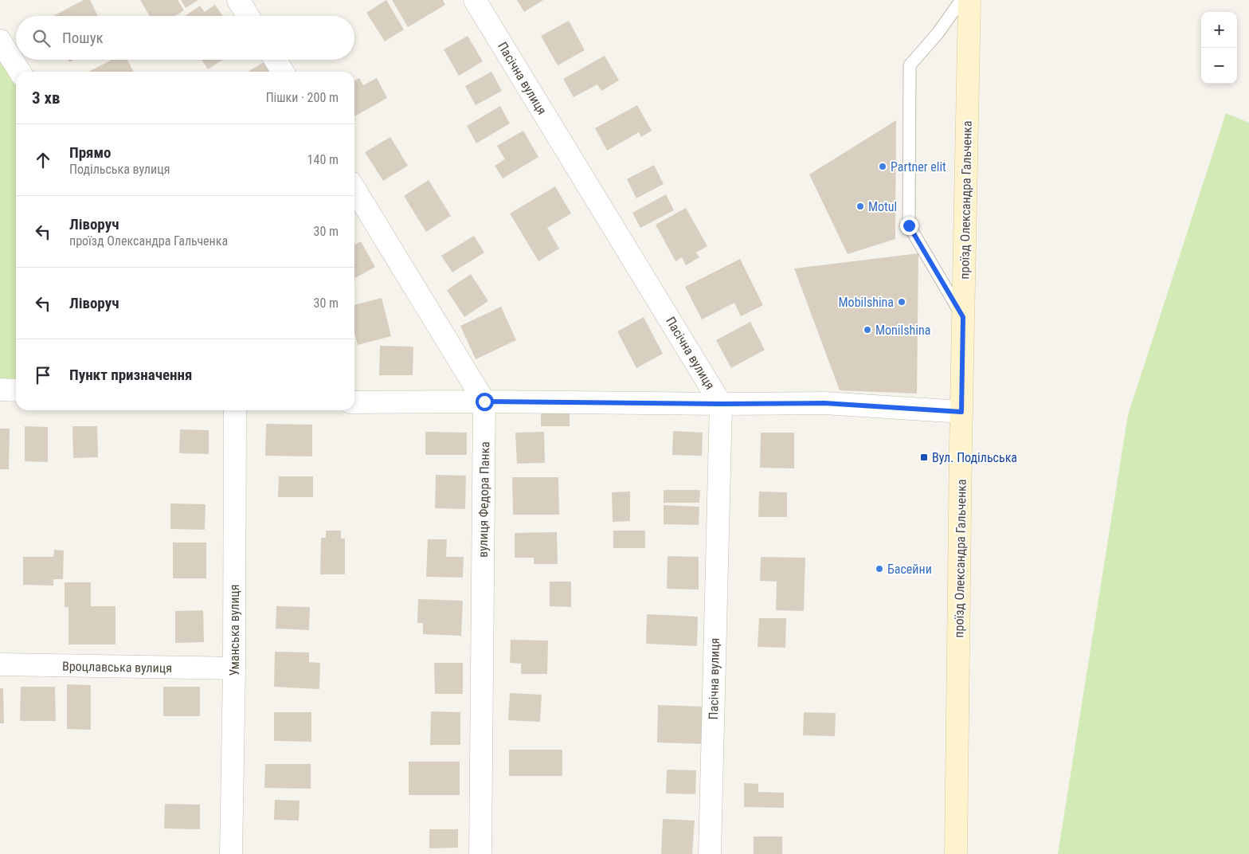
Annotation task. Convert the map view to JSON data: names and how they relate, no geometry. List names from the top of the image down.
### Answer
{
  "streets": {
    "main road": ["проїзд Олександра Гальченка"],
    "street": [
      "Пасічна вулиця",
      "вулиця Федора Панка",
      "Уманська вулиця",
      "Вроцлавська вулиця"
    ]
  },
  "crossings": [
    ["Уманська вулиця", "Вроцлавська вулиця"]
  ],
  "places": {
    "other": [
      "Partner elit",
      "Motul",
      "Mobilshina",
      "Monilshina",
      "Басейни"
    ],
    "transit": ["Вул. Подільська"]
  },
  "page": {
    "map_buttons": ["+", "−"],
    "search": "Пошук",
    "heading": ["3 хв", "Пішки · 200 m"],
    "list": [
      ["Прямо", "Подільська вулиця", "140 m"],
      ["Ліворуч", "проїзд Олександра Гальченка", "30 m"],
      ["Ліворуч", "30 m"],
      "Пункт призначення"
    ]
  }
}
